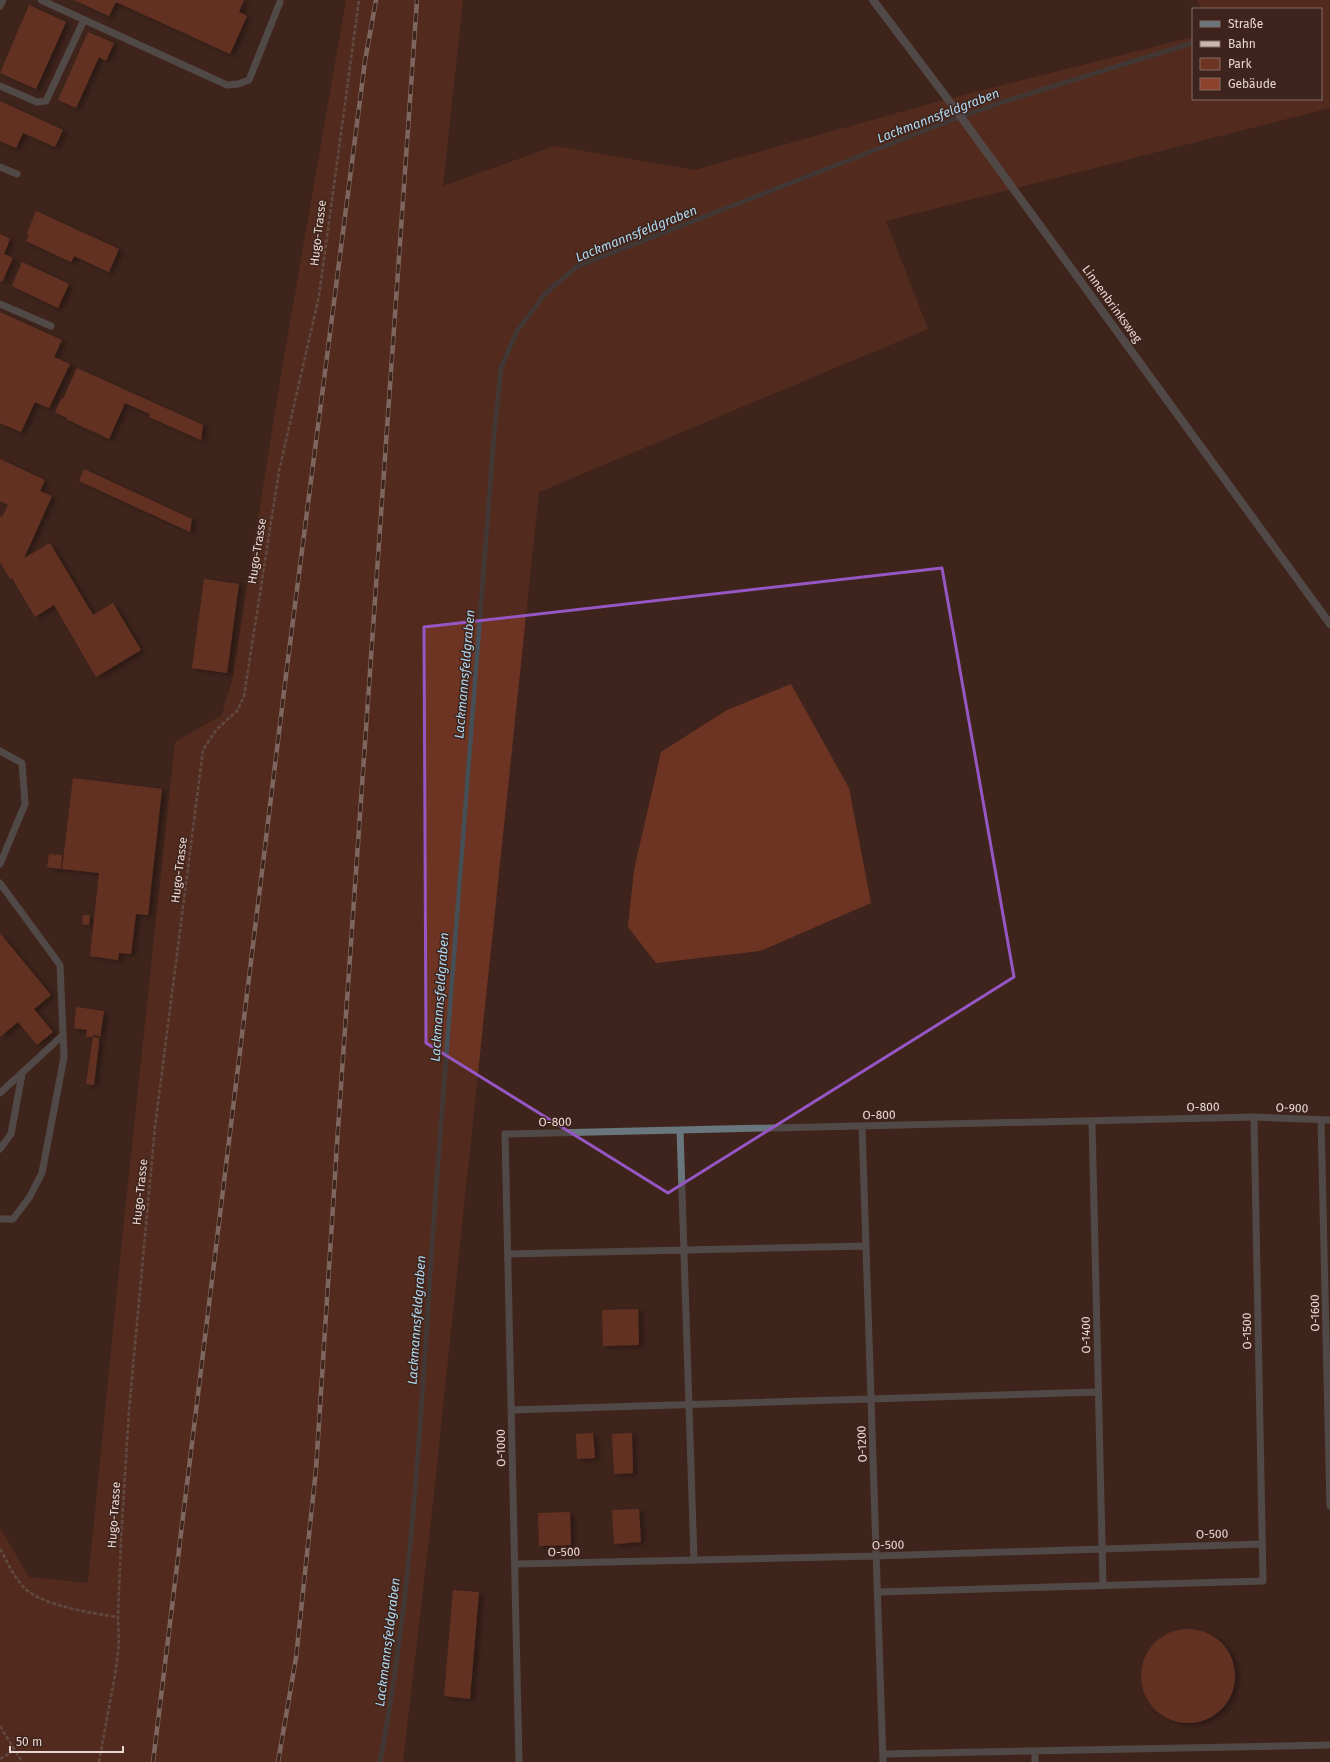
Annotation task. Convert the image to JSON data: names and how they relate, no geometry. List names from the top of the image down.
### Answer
{
  "streets": {
    "street": ["Linnenbrinksweg"],
    "lane": [
      "O-800",
      "O-900",
      "O-1600",
      "O-1500",
      "O-1400",
      "O-1200",
      "O-1000",
      "O-500"
    ],
    "path": ["Hugo-Trasse"]
  },
  "crossings": [
    ["O-800", "O-900"],
    ["O-800", "O-1500"],
    ["O-800", "O-1400"],
    ["O-800", "O-1200"],
    ["O-800", "O-1000"],
    ["O-900", "O-1600"],
    ["O-900", "O-1500"],
    ["O-1500", "O-1400"],
    ["O-1500", "O-500"],
    ["O-1400", "O-500"],
    ["O-1200", "O-500"],
    ["O-1000", "O-500"]
  ],
  "water": ["Lackmannsfeldgraben"],
  "legend": [
    "Straße",
    "Bahn",
    "Park",
    "Gebäude"
  ],
  "scale_bar": "50 m"
}
